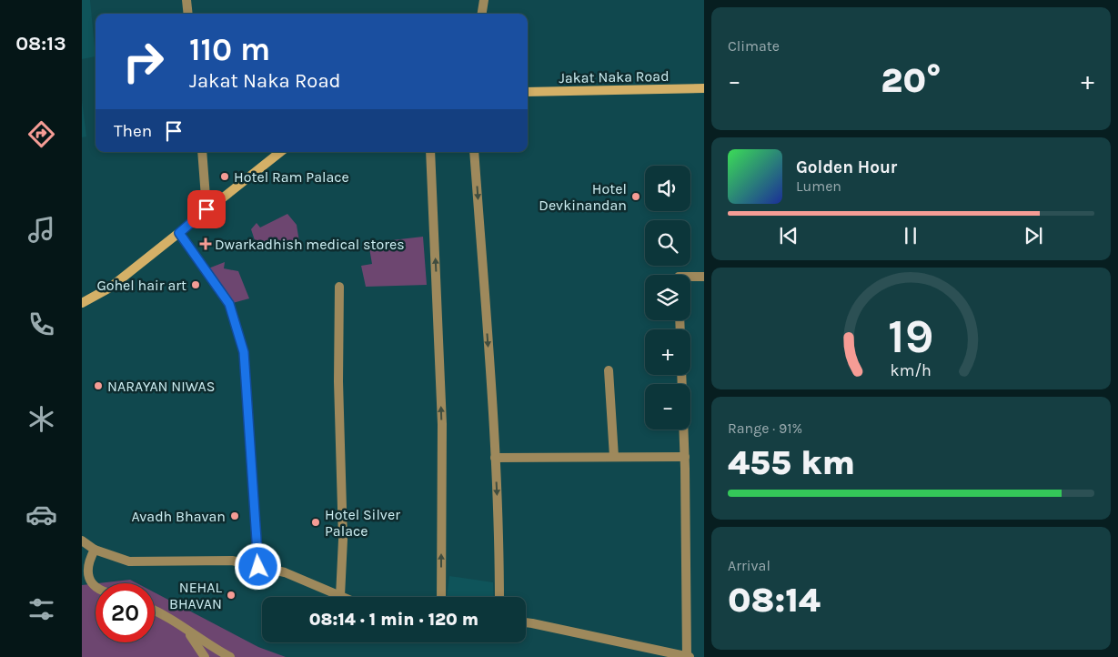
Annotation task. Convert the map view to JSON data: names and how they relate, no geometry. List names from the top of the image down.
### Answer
{
  "streets": {
    "main road": ["Jakat Naka Road"]
  },
  "places": {
    "other": [
      "Hotel Ram Palace",
      "Hotel Devkinandan",
      "Gohel hair art",
      "NARAYAN NIWAS",
      "Avadh Bhavan",
      "Hotel Silver Palace",
      "NEHAL BHAVAN"
    ],
    "health": ["Dwarkadhish medical stores"]
  },
  "page": {
    "tabs": "08:13",
    "tile": [
      "Climate",
      ["Range · 91%", "455 km"],
      ["Arrival", "08:14"]
    ],
    "turn": ["110 m", "Jakat Naka Road"],
    "heat": ["−", "20°", "+"],
    "then": "Then",
    "song": ["Golden Hour", "Lumen"],
    "map_buttons": ["+", "−"],
    "limit": "20",
    "trip": "08:14 · 1 min · 120 m",
    "gauge": ["19", "km/h"]
  }
}
